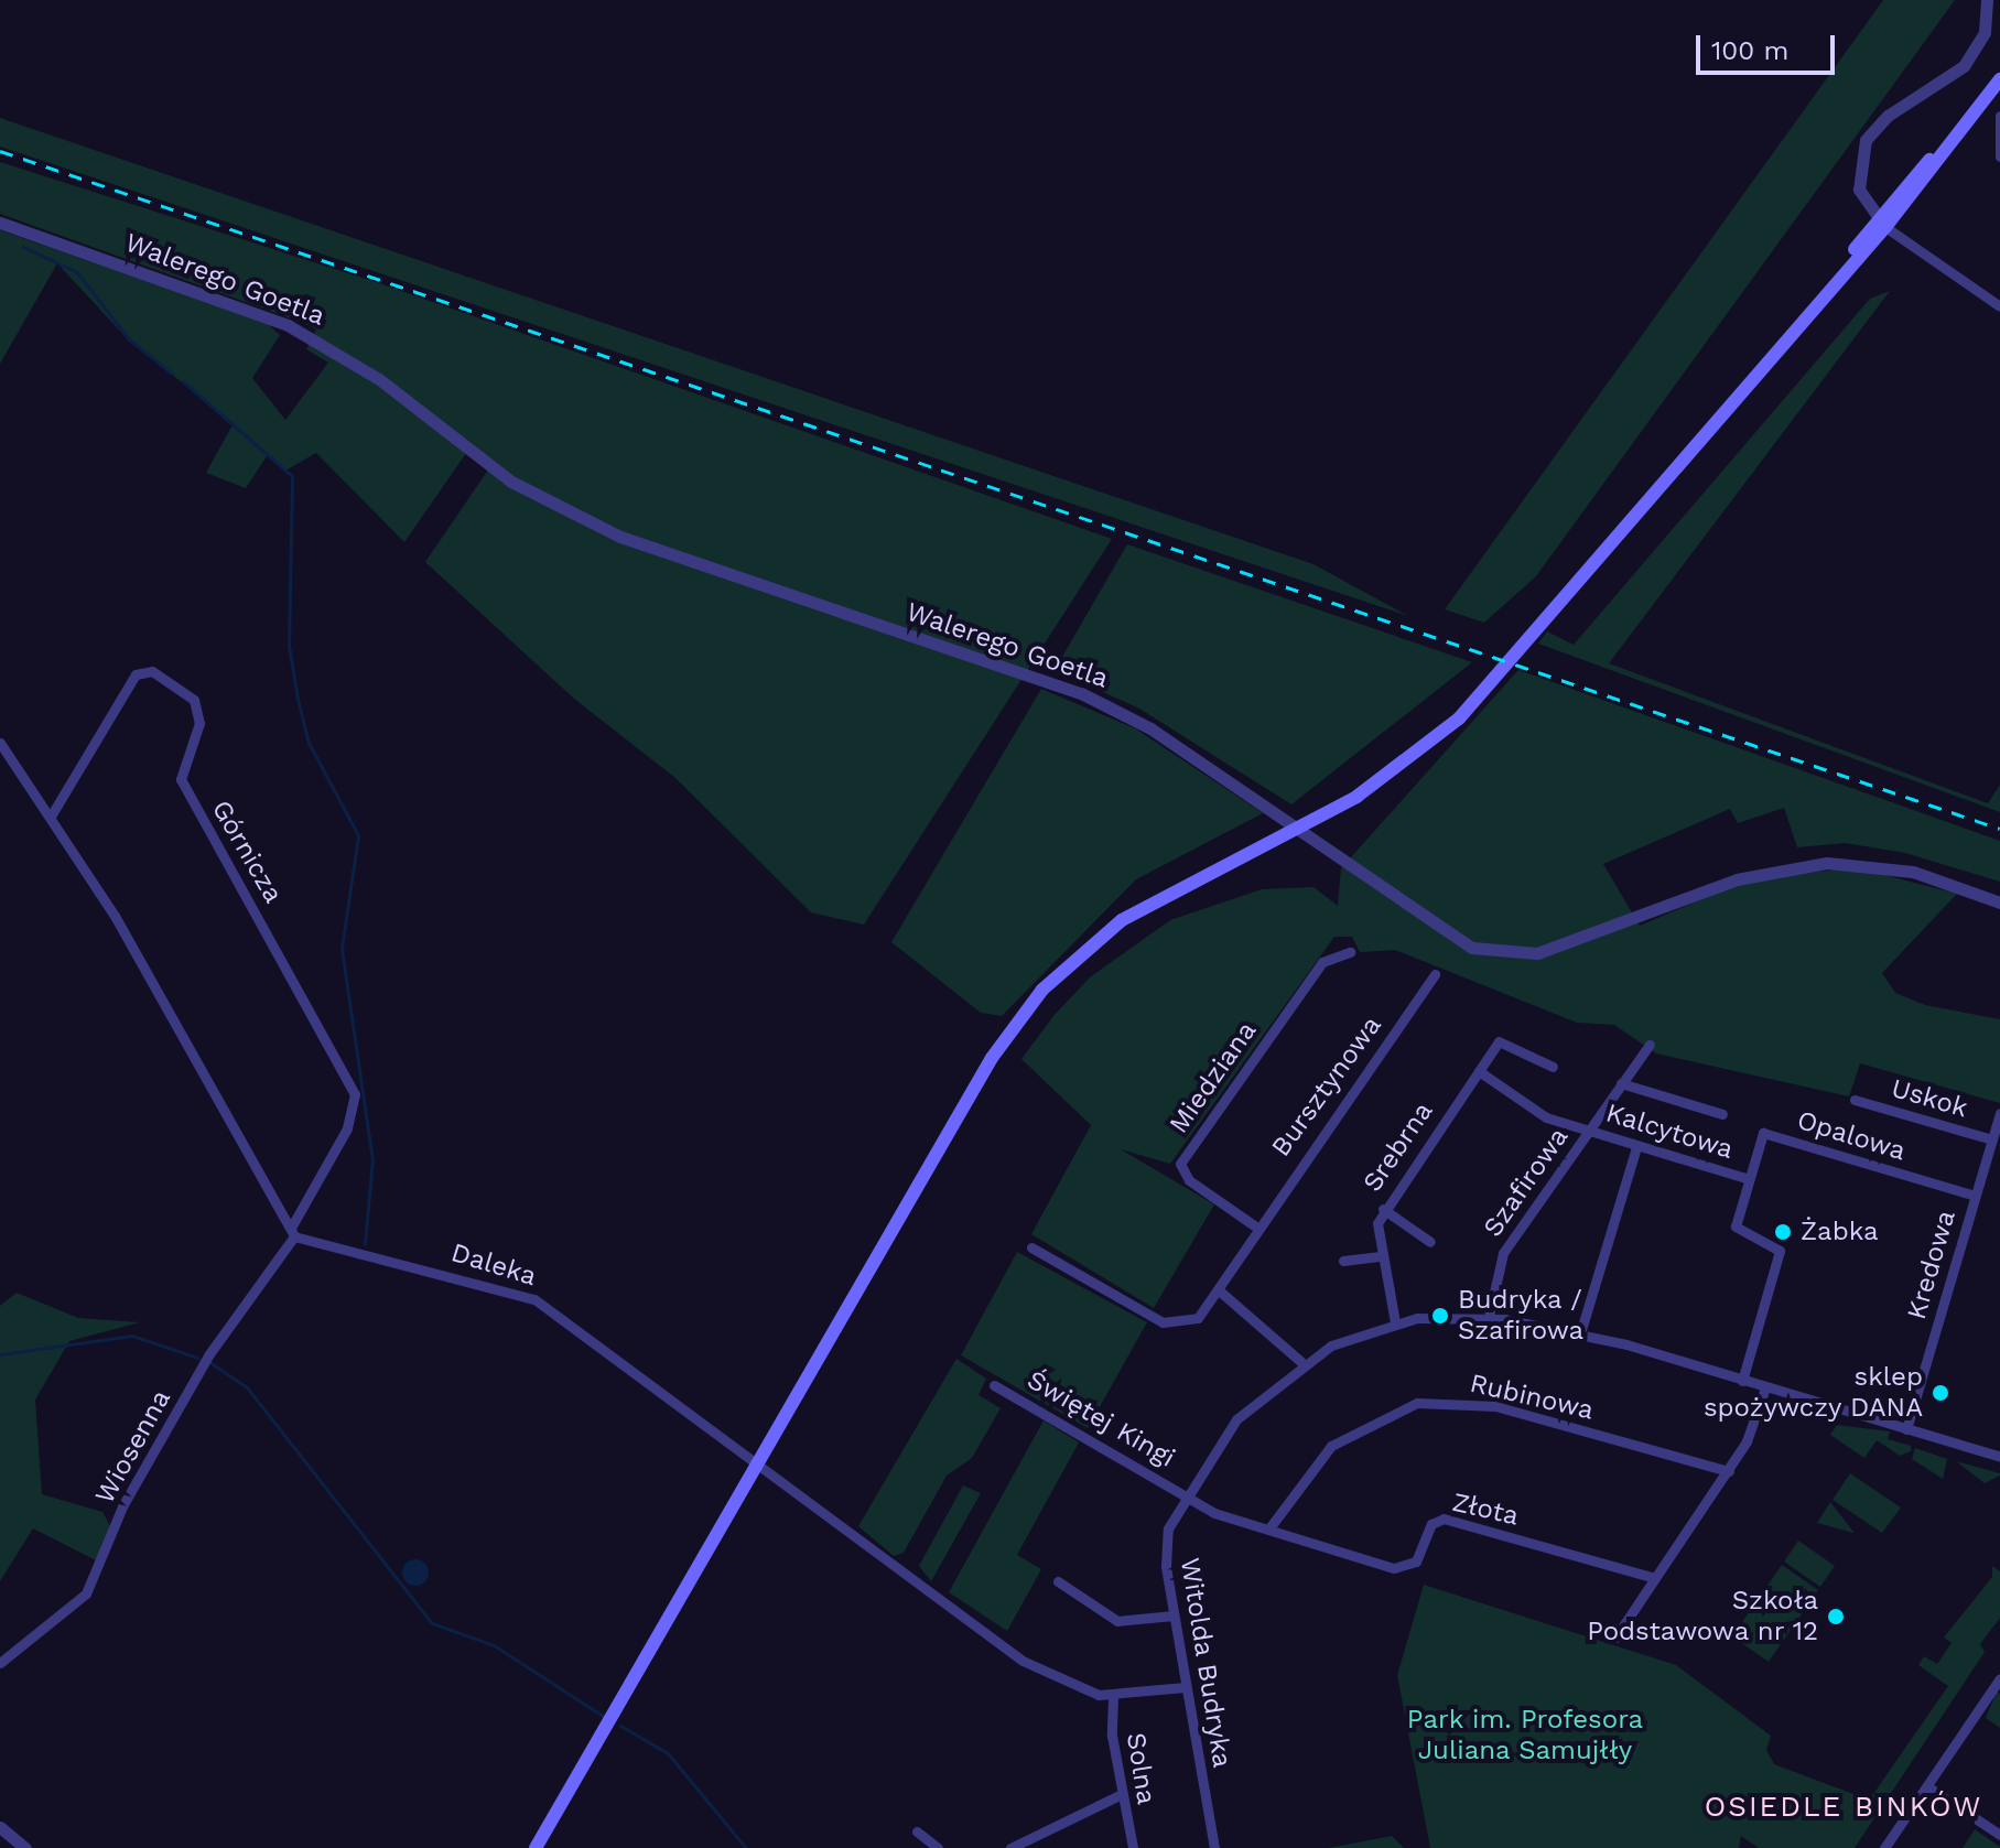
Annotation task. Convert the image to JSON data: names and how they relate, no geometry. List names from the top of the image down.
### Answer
{
  "streets": {
    "street": [
      "Walerego Goetla",
      "Górnicza",
      "Miedziana",
      "Bursztynowa",
      "Uskok",
      "Kalcytowa",
      "Opalowa",
      "Srebrna",
      "Szafirowa",
      "Daleka",
      "Kredowa",
      "Rubinowa",
      "Świętej Kingi",
      "Wiosenna",
      "Złota",
      "Witolda Budryka",
      "Solna"
    ]
  },
  "crossings": [
    ["Górnicza", "Daleka"],
    ["Górnicza", "Wiosenna"],
    ["Miedziana", "Bursztynowa"],
    ["Uskok", "Kredowa"],
    ["Kalcytowa", "Opalowa"],
    ["Kalcytowa", "Srebrna"],
    ["Kalcytowa", "Szafirowa"],
    ["Opalowa", "Kredowa"],
    ["Srebrna", "Witolda Budryka"],
    ["Szafirowa", "Witolda Budryka"],
    ["Daleka", "Wiosenna"],
    ["Daleka", "Witolda Budryka"],
    ["Daleka", "Solna"],
    ["Kredowa", "Witolda Budryka"],
    ["Rubinowa", "Złota"],
    ["Świętej Kingi", "Złota"],
    ["Świętej Kingi", "Witolda Budryka"],
    ["Złota", "Witolda Budryka"]
  ],
  "districts": ["OSIEDLE BINKÓW"],
  "parks": ["Park im. Profesora Juliana Samujłły"],
  "places": [
    "Żabka",
    "Budryka / Szafirowa",
    "sklep spożywczy DANA",
    "Szkoła Podstawowa nr 12"
  ],
  "scale_bar": "100 m"
}
